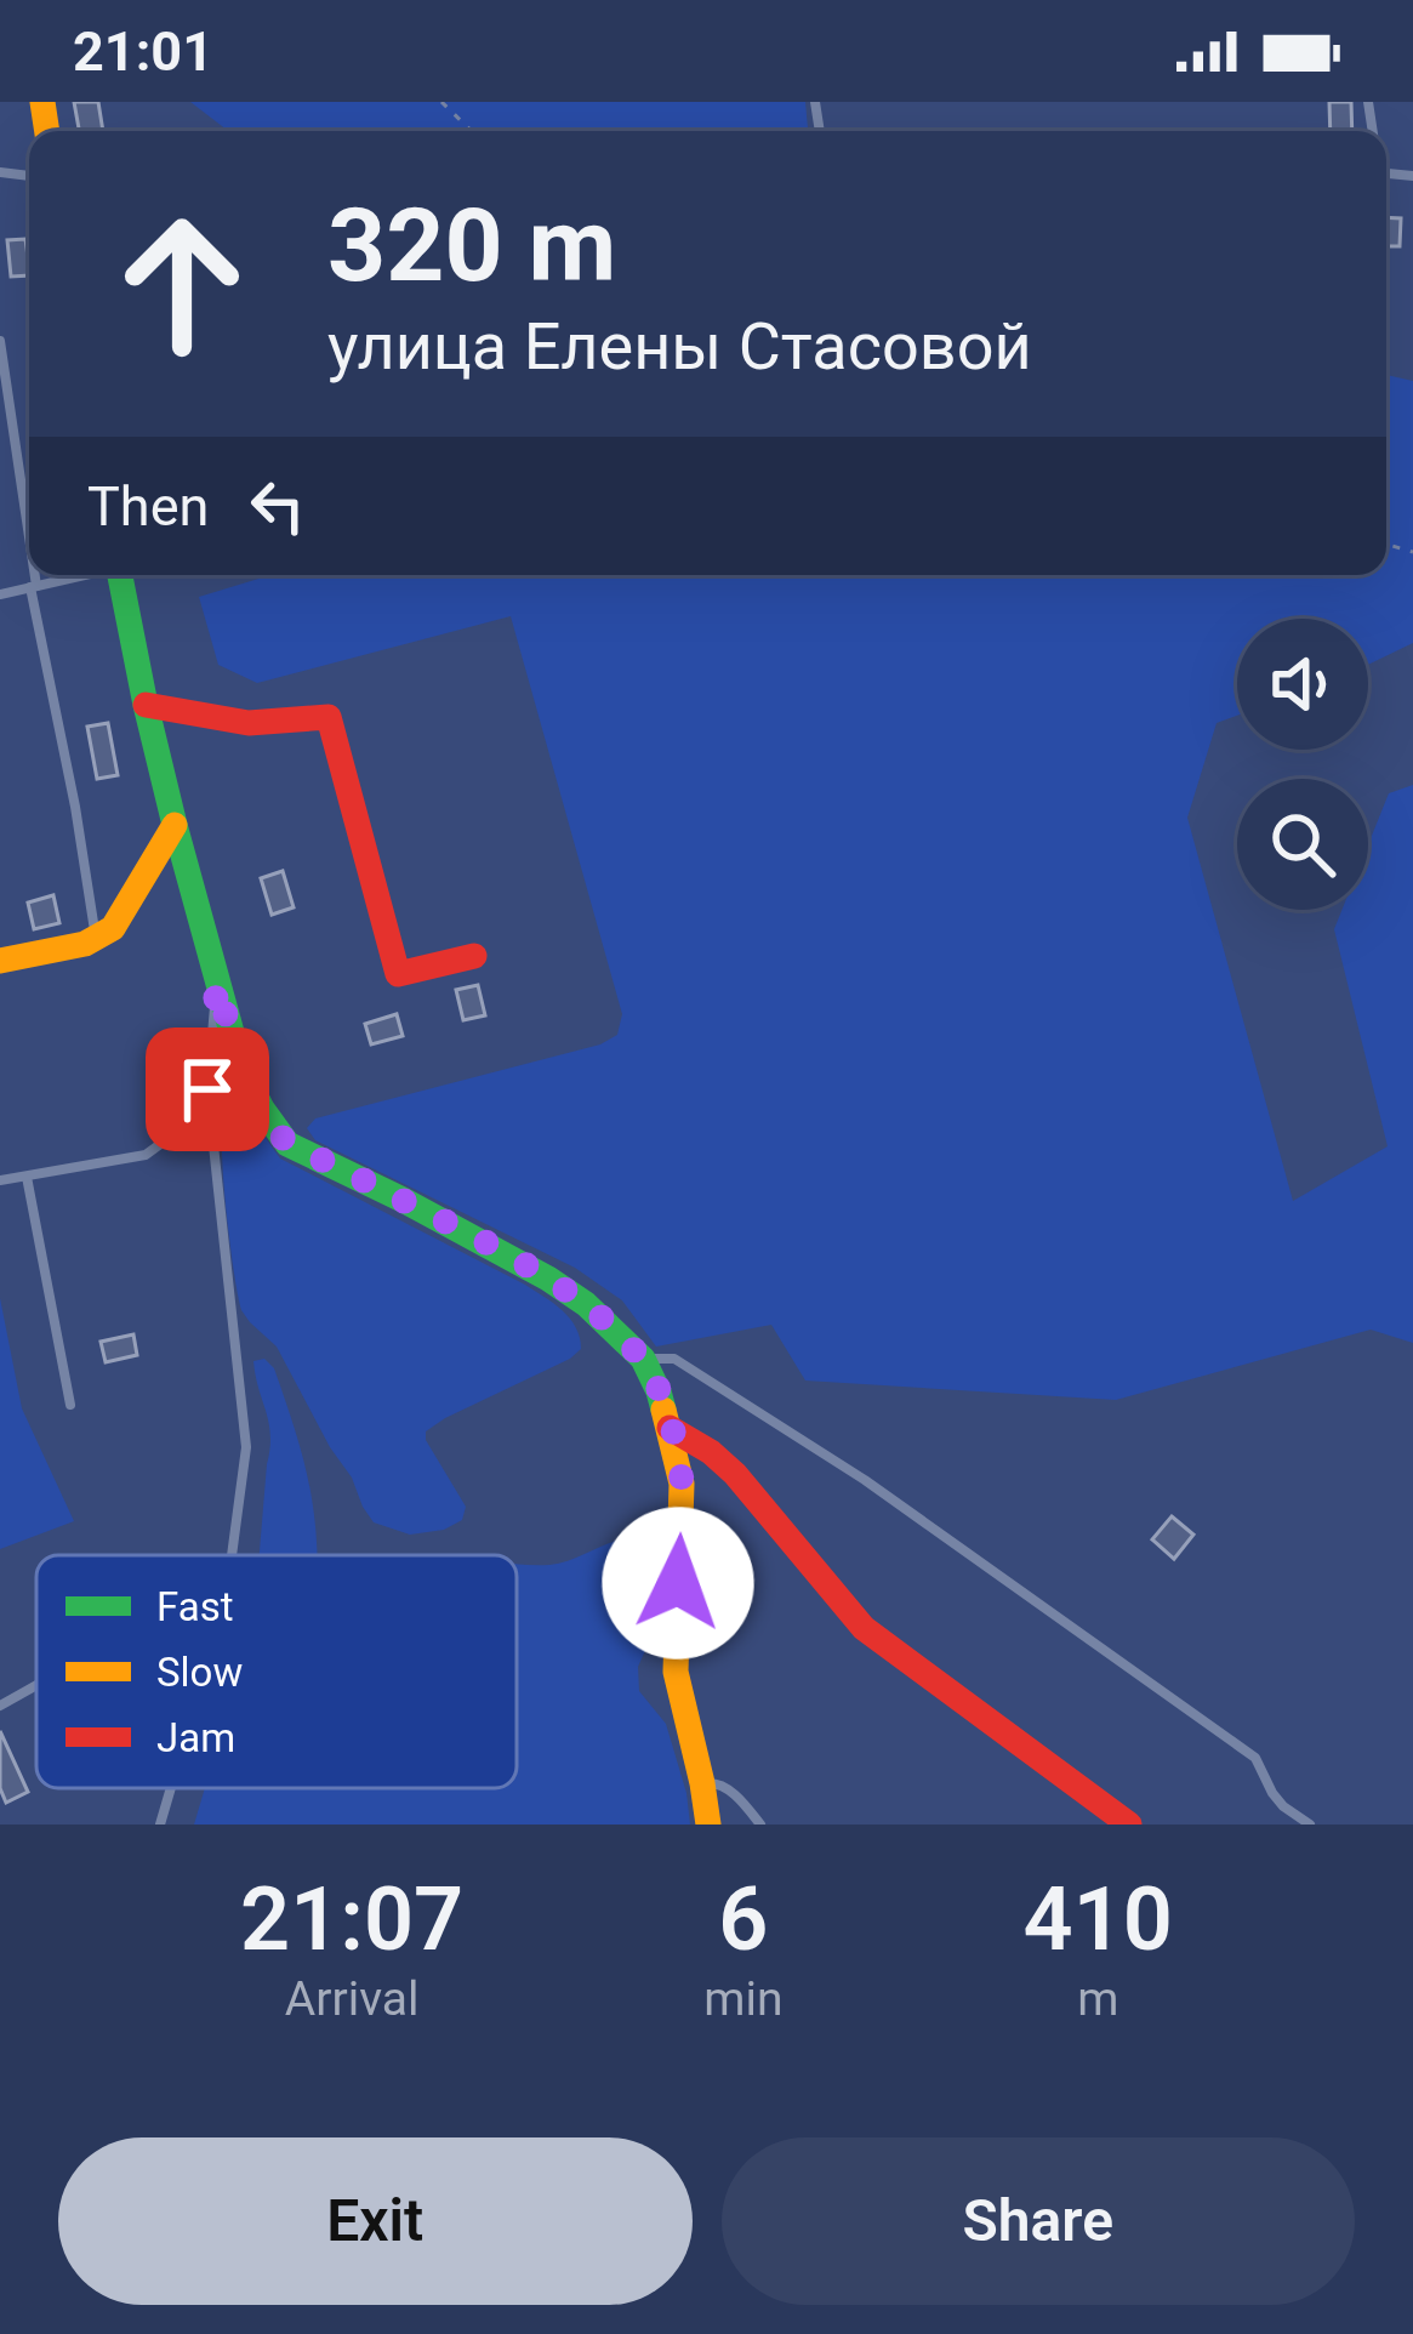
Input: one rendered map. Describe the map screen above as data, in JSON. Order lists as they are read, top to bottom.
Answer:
{
  "legend": ["Fast", "Slow", "Jam"],
  "page": {
    "status": "21:01",
    "turn": ["320 m", "улица Елены Стасовой"],
    "then": "Then",
    "eta": [
      "21:07",
      "Arrival",
      "6",
      "min",
      "410",
      "m"
    ],
    "buttons": ["Exit", "Share"]
  }
}
